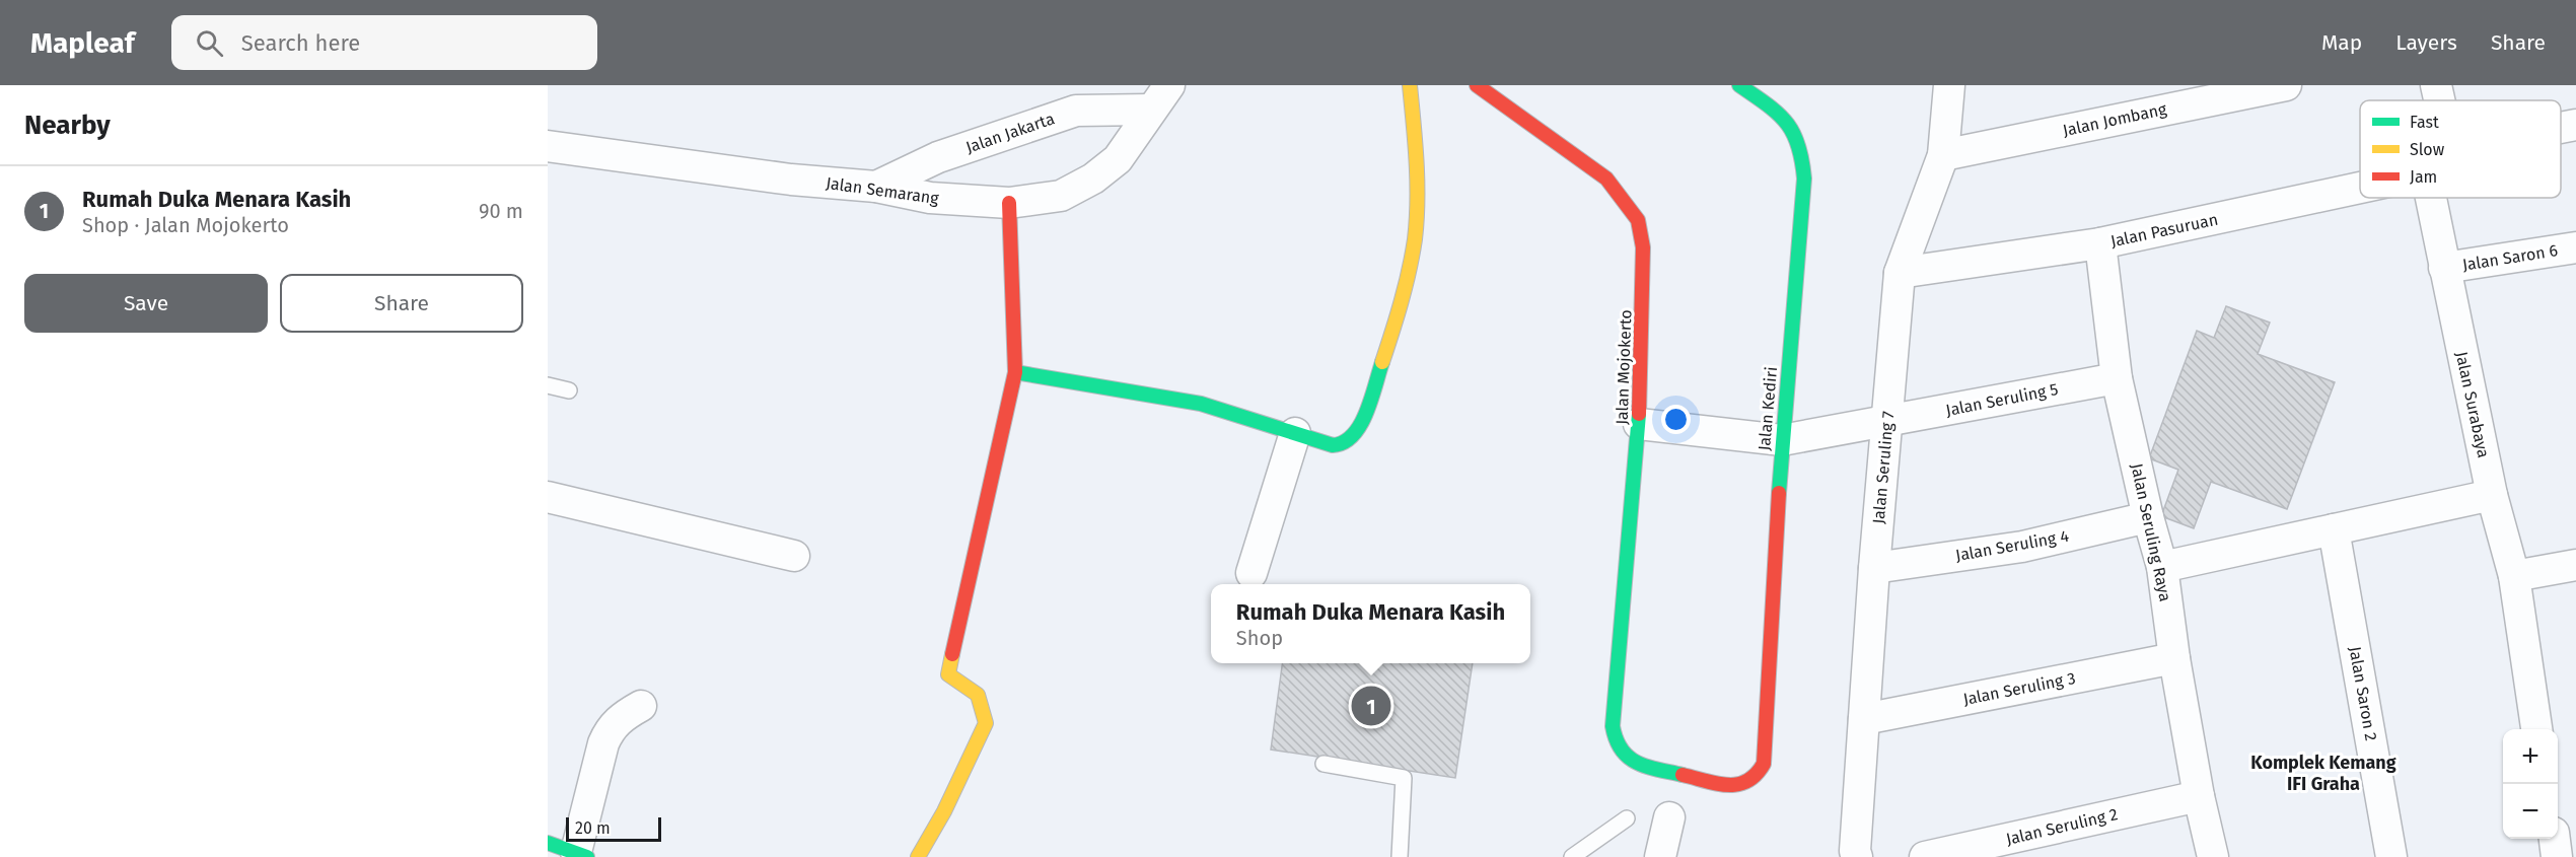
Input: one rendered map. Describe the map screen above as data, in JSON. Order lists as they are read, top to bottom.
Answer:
{
  "streets": {
    "street": [
      "Jalan Jombang",
      "Jalan Jakarta",
      "Jalan Semarang",
      "Jalan Pasuruan",
      "Jalan Saron 6",
      "Jalan Mojokerto",
      "Jalan Seruling 5",
      "Jalan Surabaya",
      "Jalan Kediri",
      "Jalan Seruling 7",
      "Jalan Seruling Raya",
      "Jalan Seruling 4",
      "Jalan Seruling 3",
      "Jalan Saron 2",
      "Jalan Seruling 2"
    ]
  },
  "crossings": [
    ["Jalan Jombang", "Jalan Seruling 7"],
    ["Jalan Jakarta", "Jalan Semarang"],
    ["Jalan Pasuruan", "Jalan Seruling 7"],
    ["Jalan Pasuruan", "Jalan Seruling Raya"],
    ["Jalan Saron 6", "Jalan Surabaya"],
    ["Jalan Mojokerto", "Jalan Seruling 5"],
    ["Jalan Mojokerto", "Jalan Kediri"],
    ["Jalan Seruling 5", "Jalan Kediri"],
    ["Jalan Seruling 5", "Jalan Seruling 7"],
    ["Jalan Seruling 5", "Jalan Seruling Raya"],
    ["Jalan Seruling 7", "Jalan Seruling 4"],
    ["Jalan Seruling 7", "Jalan Seruling 3"],
    ["Jalan Seruling Raya", "Jalan Seruling 4"],
    ["Jalan Seruling Raya", "Jalan Seruling 3"],
    ["Jalan Seruling Raya", "Jalan Seruling 2"]
  ],
  "districts": ["Komplek Kemang IFI Graha"],
  "legend": ["Fast", "Slow", "Jam"],
  "scale_bar": "20 m",
  "page": {
    "header": "Mapleaf",
    "search": "Search here",
    "nav": ["Map", "Layers", "Share"],
    "heading": "Nearby",
    "list": [
      {
        "mark": "1",
        "name": "Rumah Duka Menara Kasih",
        "note": "Shop · Jalan Mojokerto",
        "value": "90 m"
      }
    ],
    "buttons": ["Save", "Share"],
    "popup": ["Rumah Duka Menara Kasih", "Shop"],
    "pins": "1",
    "map_buttons": ["+", "−"],
    "scale": "20 m"
  }
}
